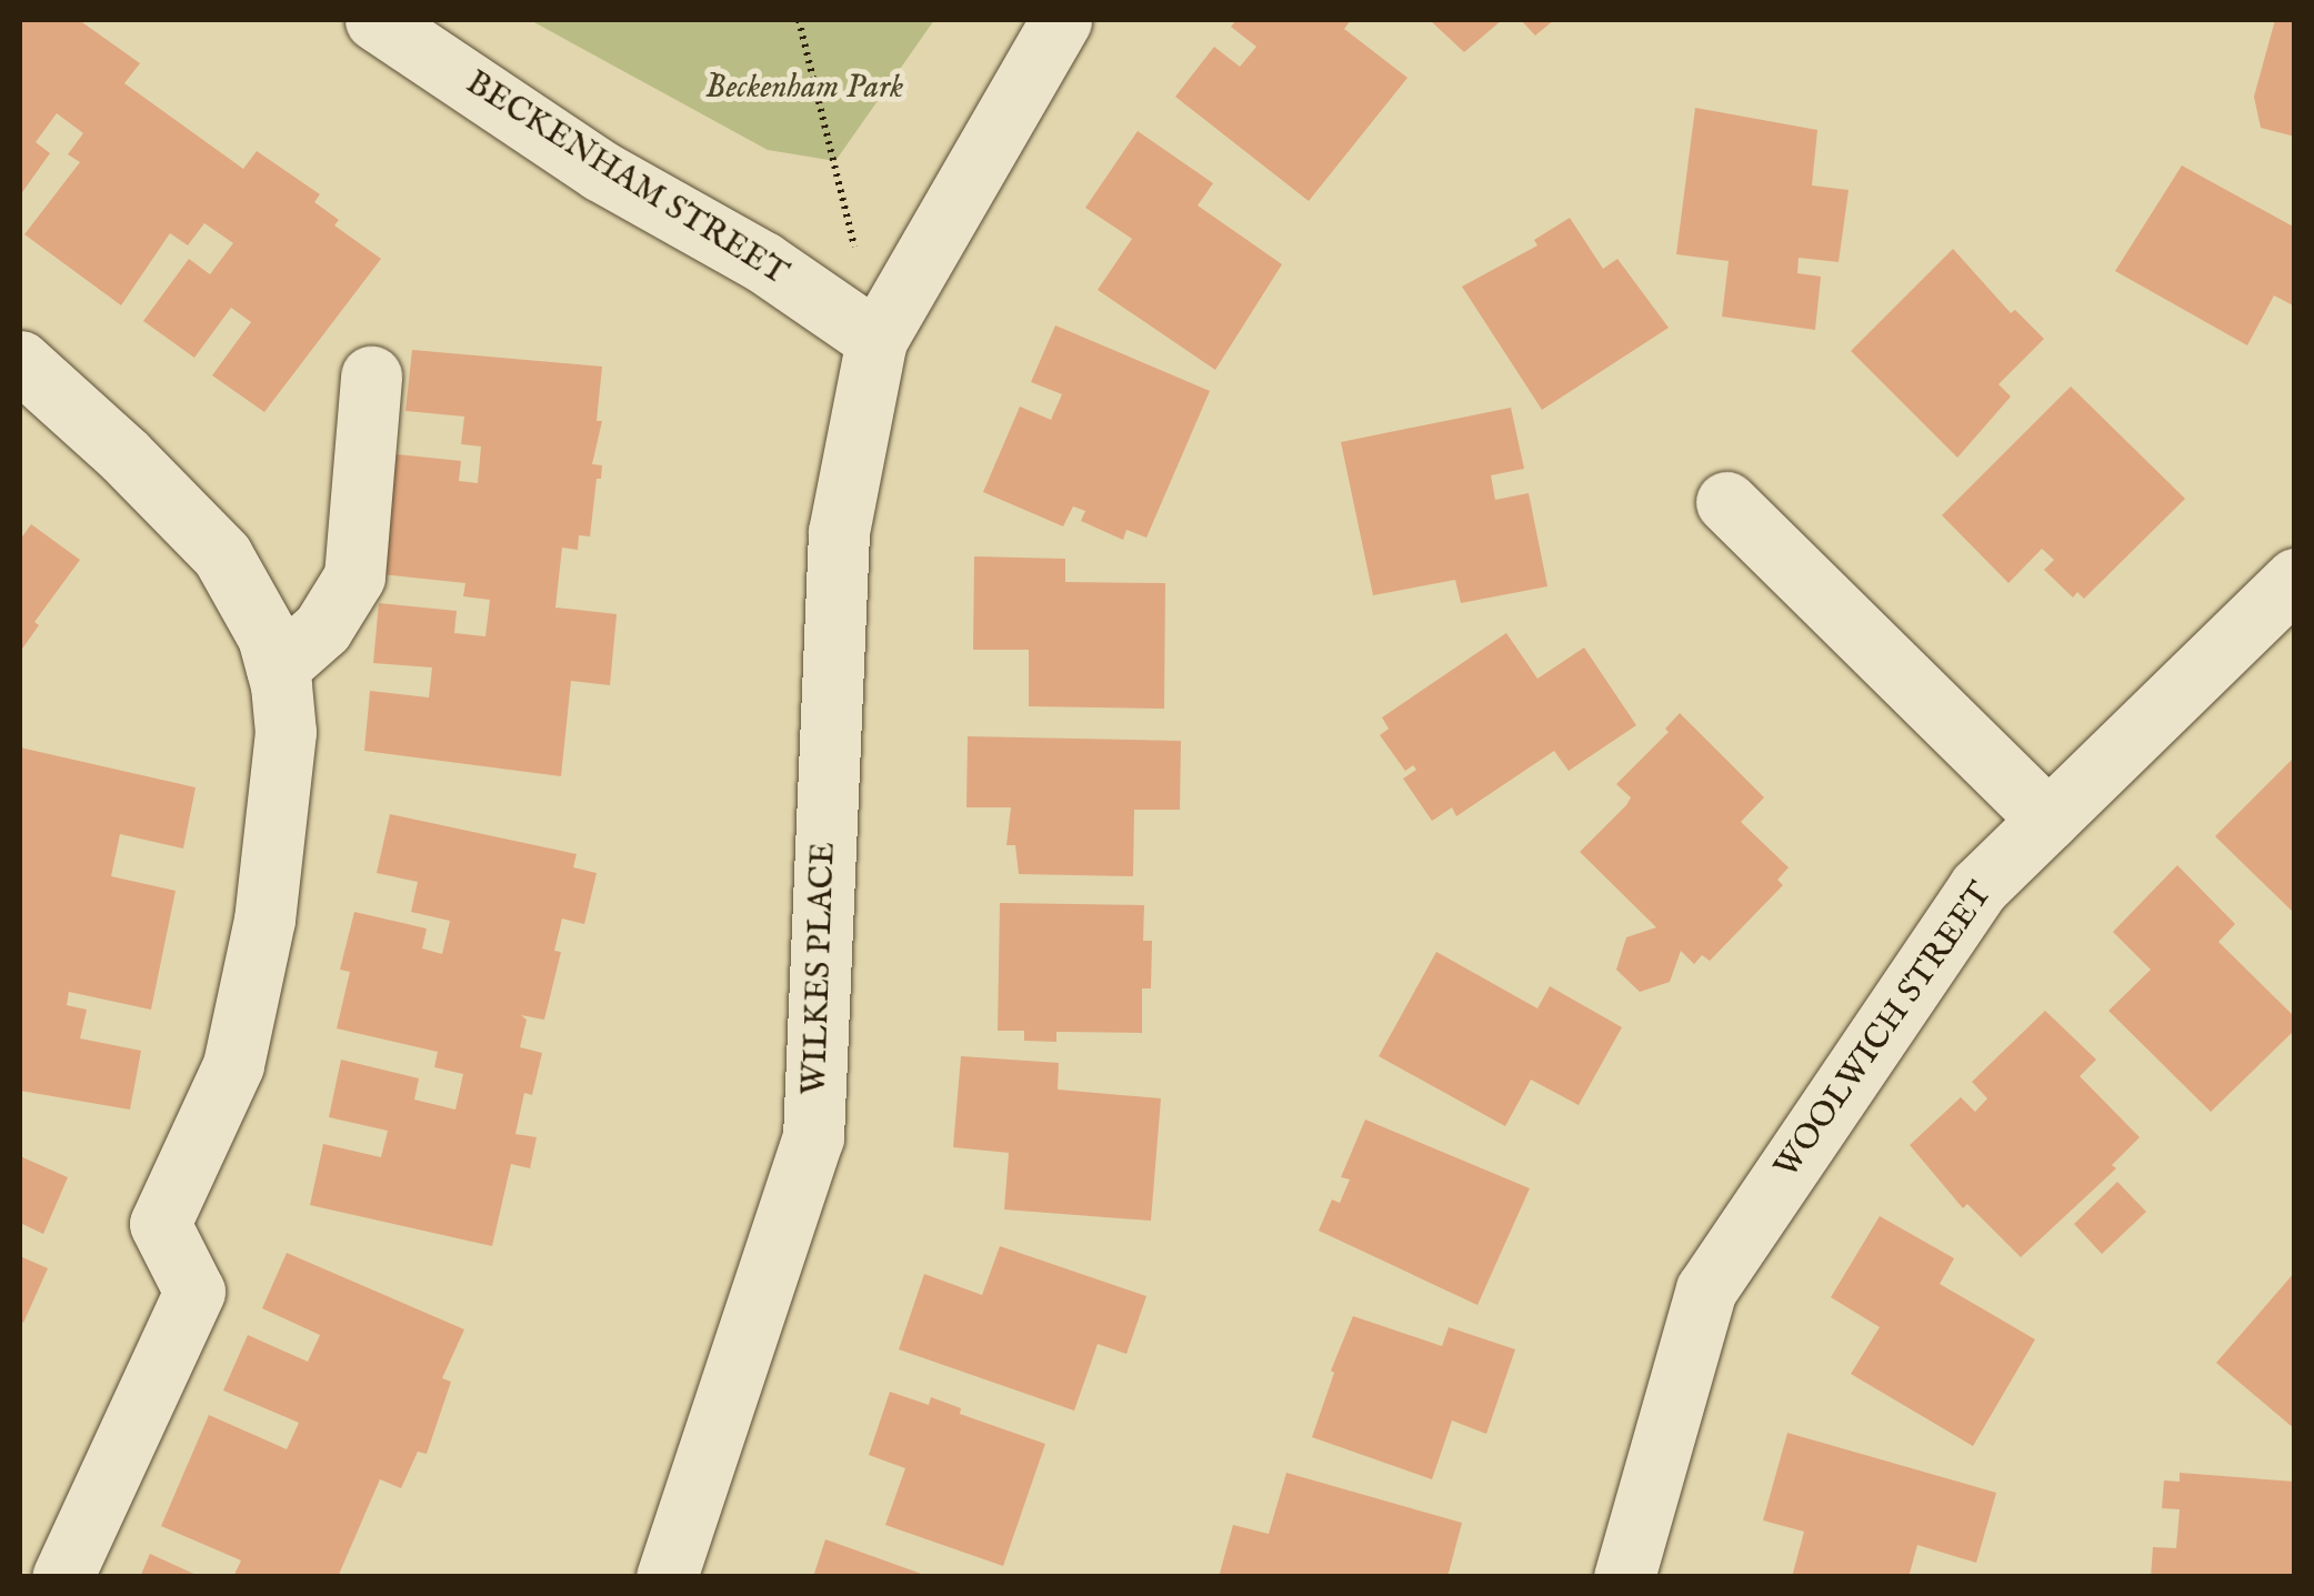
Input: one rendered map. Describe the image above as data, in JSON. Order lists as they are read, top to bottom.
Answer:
{
  "streets": {
    "street": ["BECKENHAM STREET", "WILKES PLACE", "WOOLWICH STREET"]
  },
  "crossings": [
    ["BECKENHAM STREET", "WILKES PLACE"]
  ],
  "parks": ["Beckenham Park"]
}
